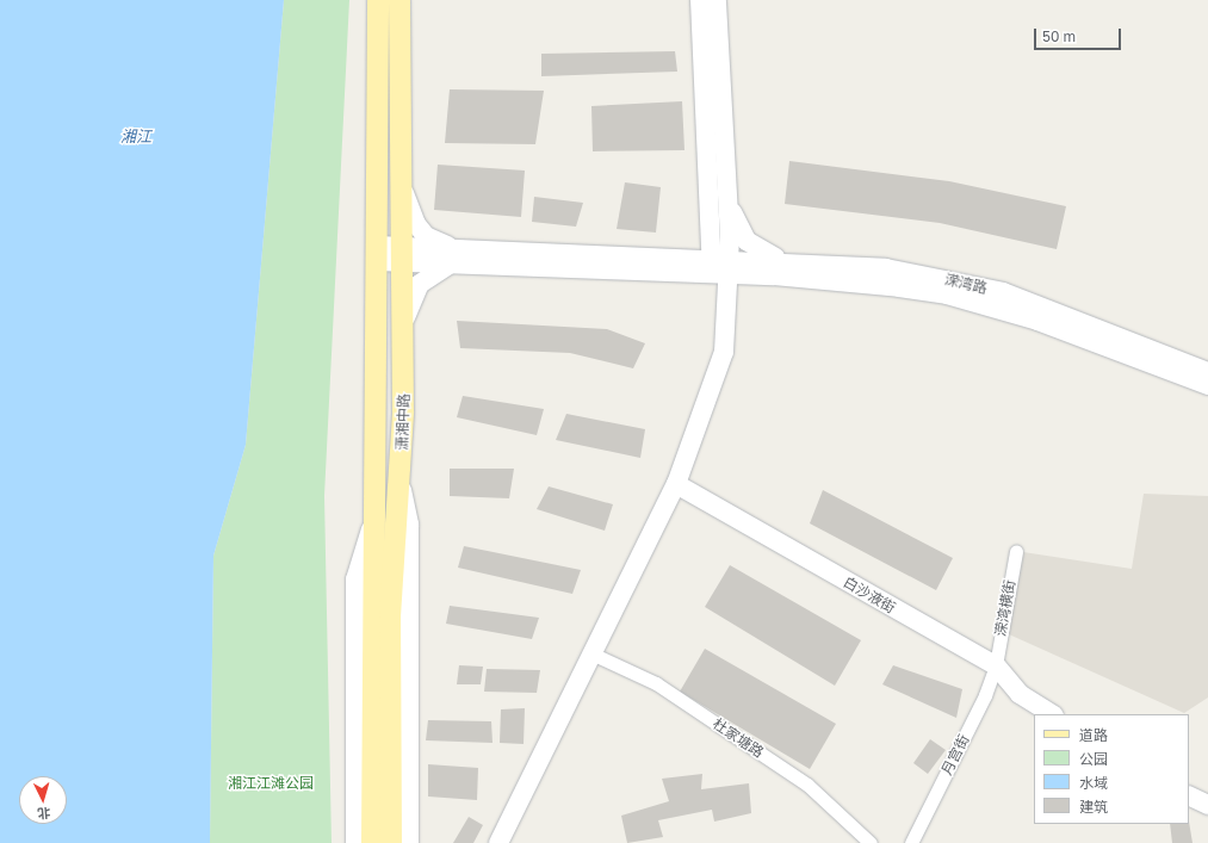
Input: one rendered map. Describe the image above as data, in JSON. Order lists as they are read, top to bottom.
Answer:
{
  "streets": {
    "main road": ["溁湾路", "潇湘中路", "白沙液街"],
    "street": ["溁湾横街", "杜家塘路", "月宫街"]
  },
  "crossings": [
    ["白沙液街", "溁湾横街"],
    ["白沙液街", "月宫街"],
    ["溁湾横街", "月宫街"]
  ],
  "water": ["湘江"],
  "parks": ["湘江江滩公园"],
  "legend": [
    "道路",
    "公园",
    "水域",
    "建筑"
  ],
  "scale_bar": "50 m",
  "north": "bottom"
}
